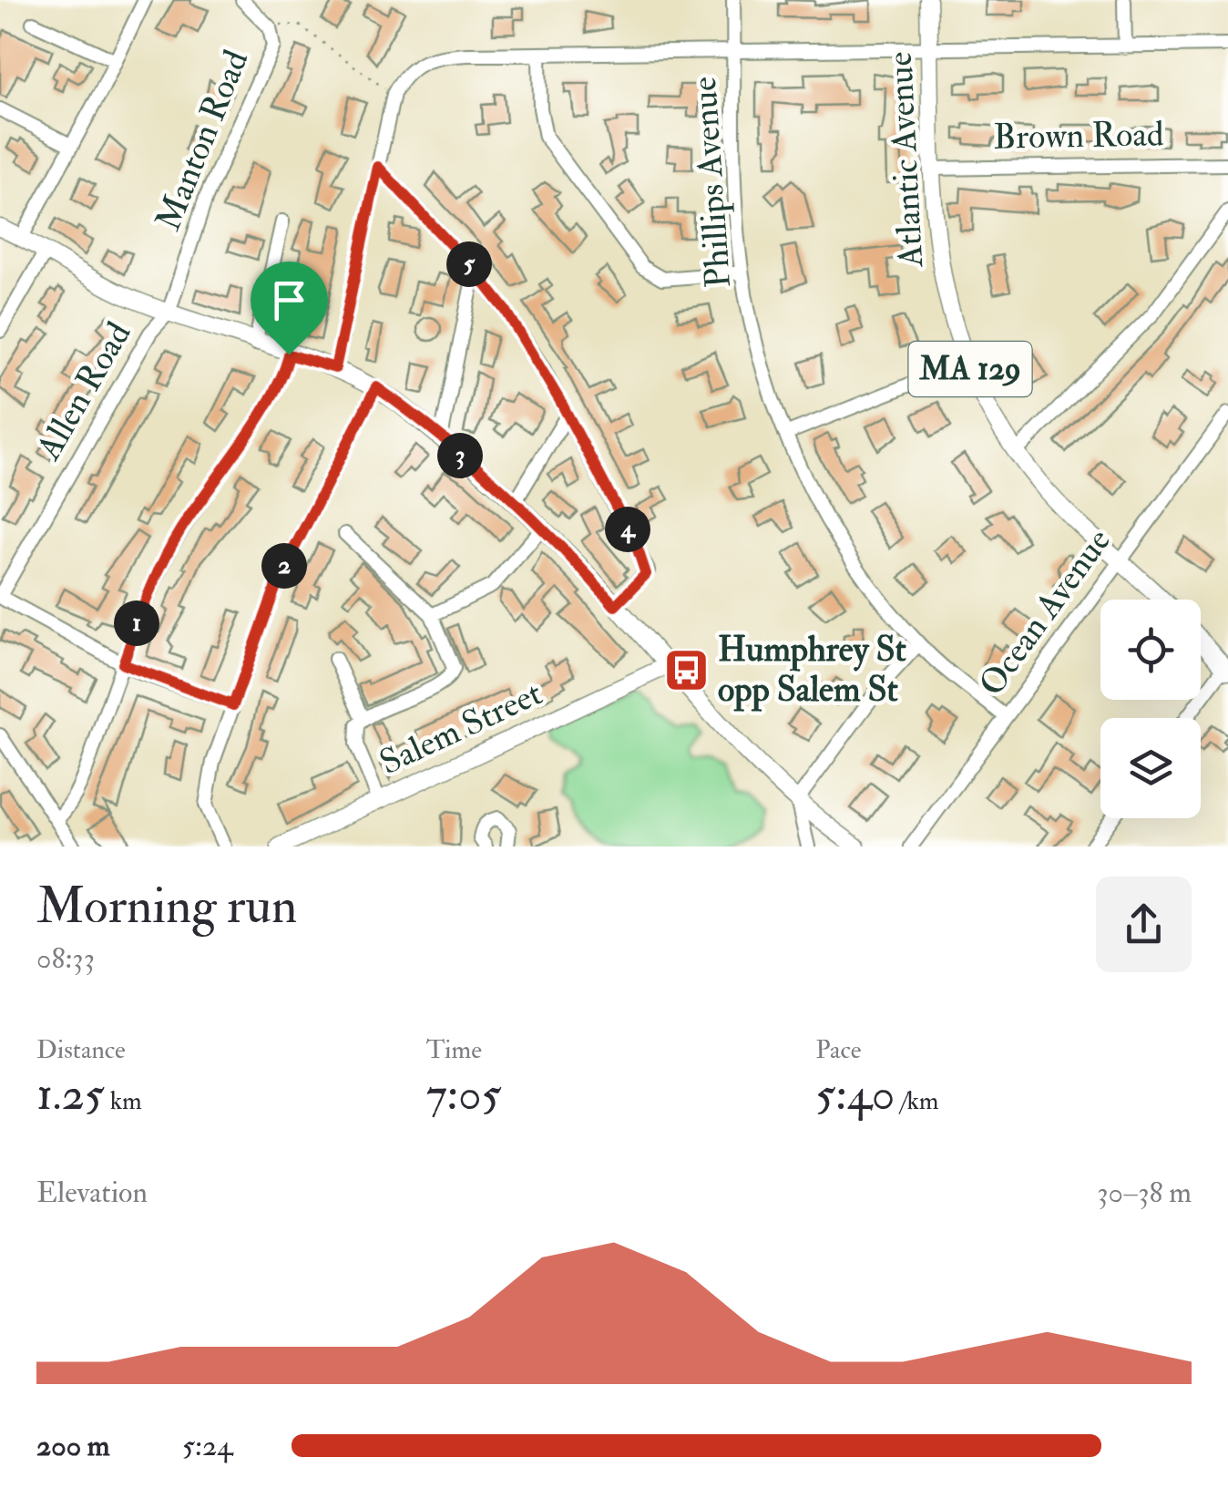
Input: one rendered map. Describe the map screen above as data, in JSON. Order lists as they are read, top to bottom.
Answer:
{
  "streets": {
    "main road": ["Atlantic Avenue", "MA 129", "Salem Street"],
    "street": [
      "Brown Road",
      "Manton Road",
      "Phillips Avenue",
      "Allen Road",
      "Ocean Avenue"
    ]
  },
  "crossings": [
    ["Brown Road", "Atlantic Avenue"],
    ["Manton Road", "Allen Road"],
    ["Atlantic Avenue", "Ocean Avenue"],
    ["Phillips Avenue", "Ocean Avenue"]
  ],
  "places": {
    "bus stop": ["Humphrey St opp Salem St"]
  },
  "page": {
    "pins": [
      "5",
      "3",
      "4",
      "2",
      "1"
    ],
    "heading": ["Morning run", "08:33"],
    "stats": [
      ["Distance", "1.25 km"],
      ["Time", "7:05"],
      ["Pace", "5:40 /km"]
    ],
    "chart": ["Elevation", "30–38 m"],
    "list": [
      {
        "name": "200 m",
        "note": "5:24"
      }
    ]
  }
}
